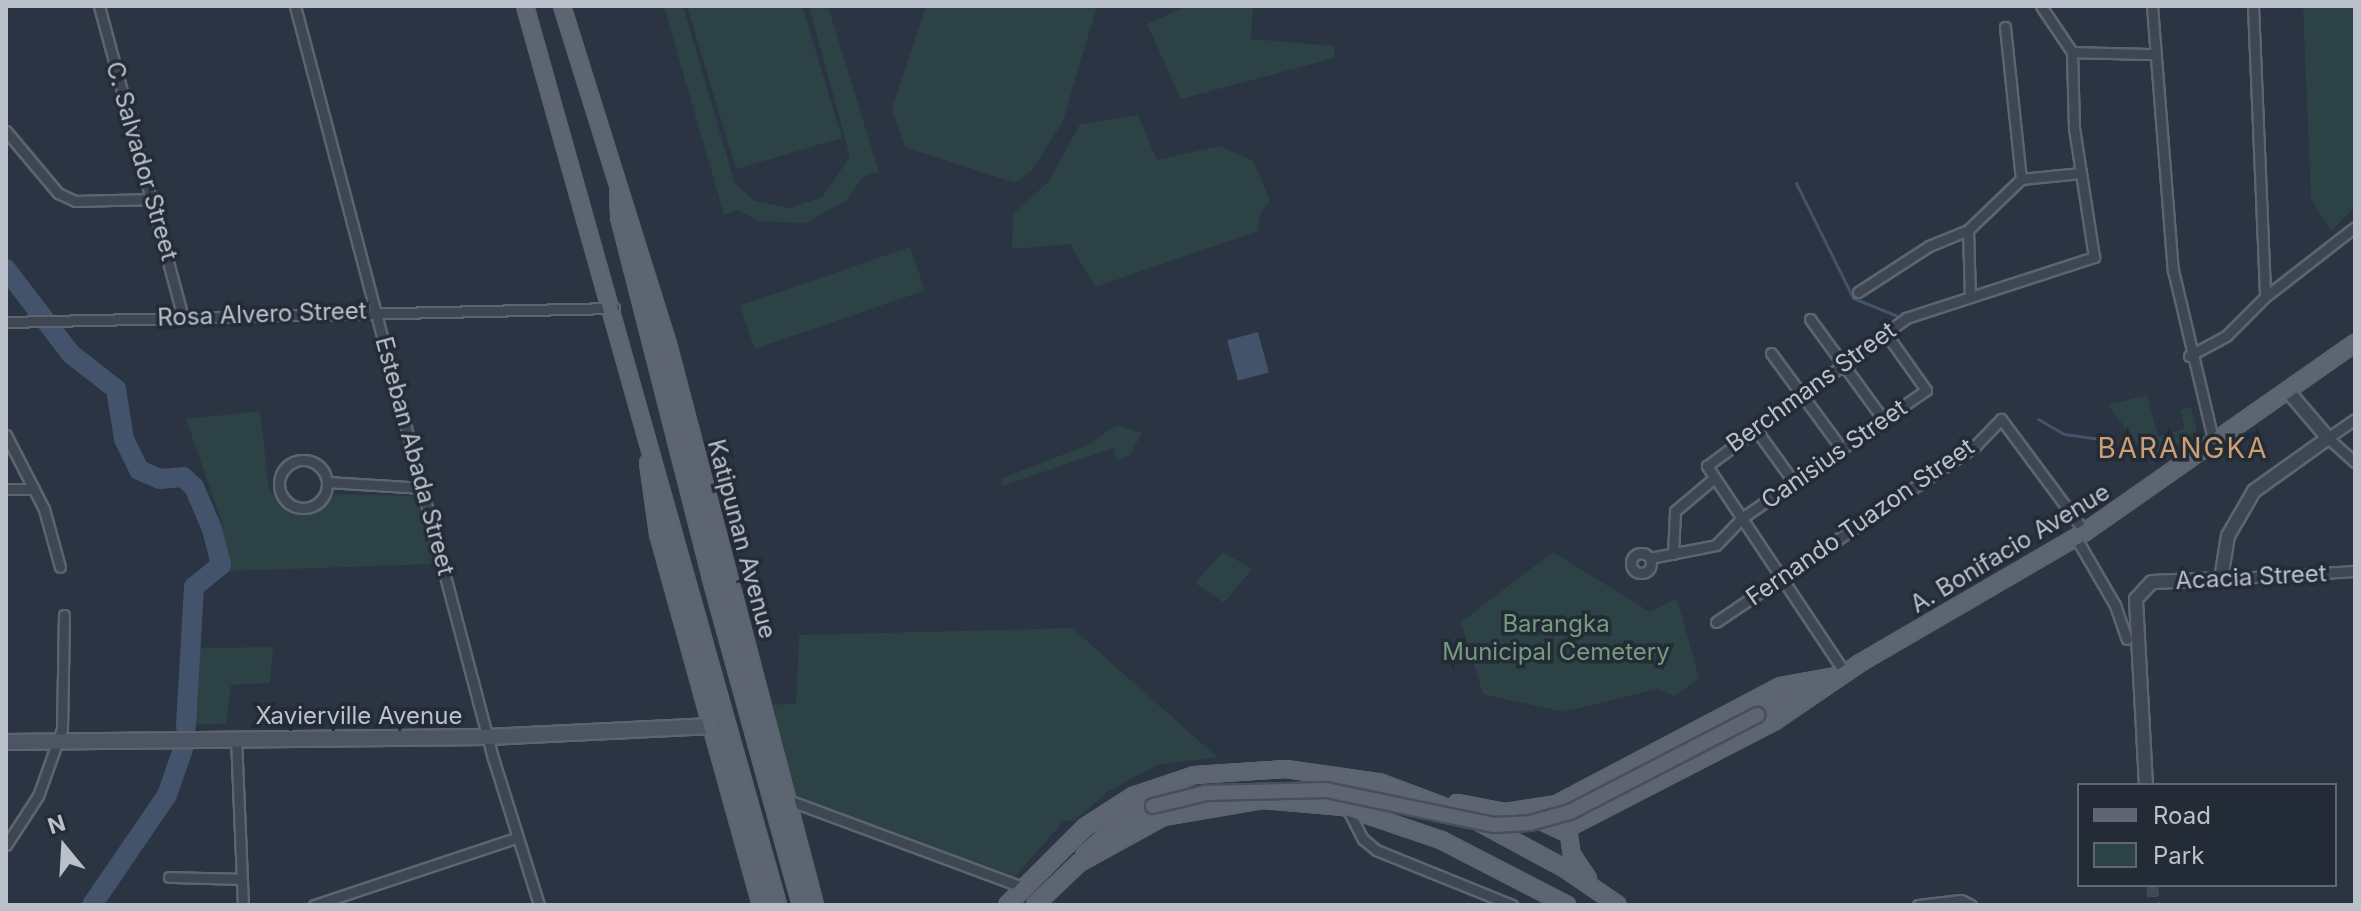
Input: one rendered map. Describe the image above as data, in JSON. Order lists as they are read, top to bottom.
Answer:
{
  "streets": {
    "main road": ["Katipunan Avenue", "A. Bonifacio Avenue", "Xavierville Avenue"],
    "street": [
      "C. Salvador Street",
      "Rosa Alvero Street",
      "Berchmans Street",
      "Canisius Street",
      "Esteban Abada Street",
      "Fernando Tuazon Street",
      "Acacia Street"
    ]
  },
  "crossings": [
    ["C. Salvador Street", "Rosa Alvero Street"],
    ["Rosa Alvero Street", "Esteban Abada Street"],
    ["Berchmans Street", "Canisius Street"],
    ["Berchmans Street", "Fernando Tuazon Street"],
    ["Berchmans Street", "A. Bonifacio Avenue"],
    ["Esteban Abada Street", "Xavierville Avenue"],
    ["Fernando Tuazon Street", "A. Bonifacio Avenue"]
  ],
  "districts": ["BARANGKA"],
  "parks": ["Barangka Municipal Cemetery"],
  "legend": ["Road", "Park"],
  "north": "top"
}
